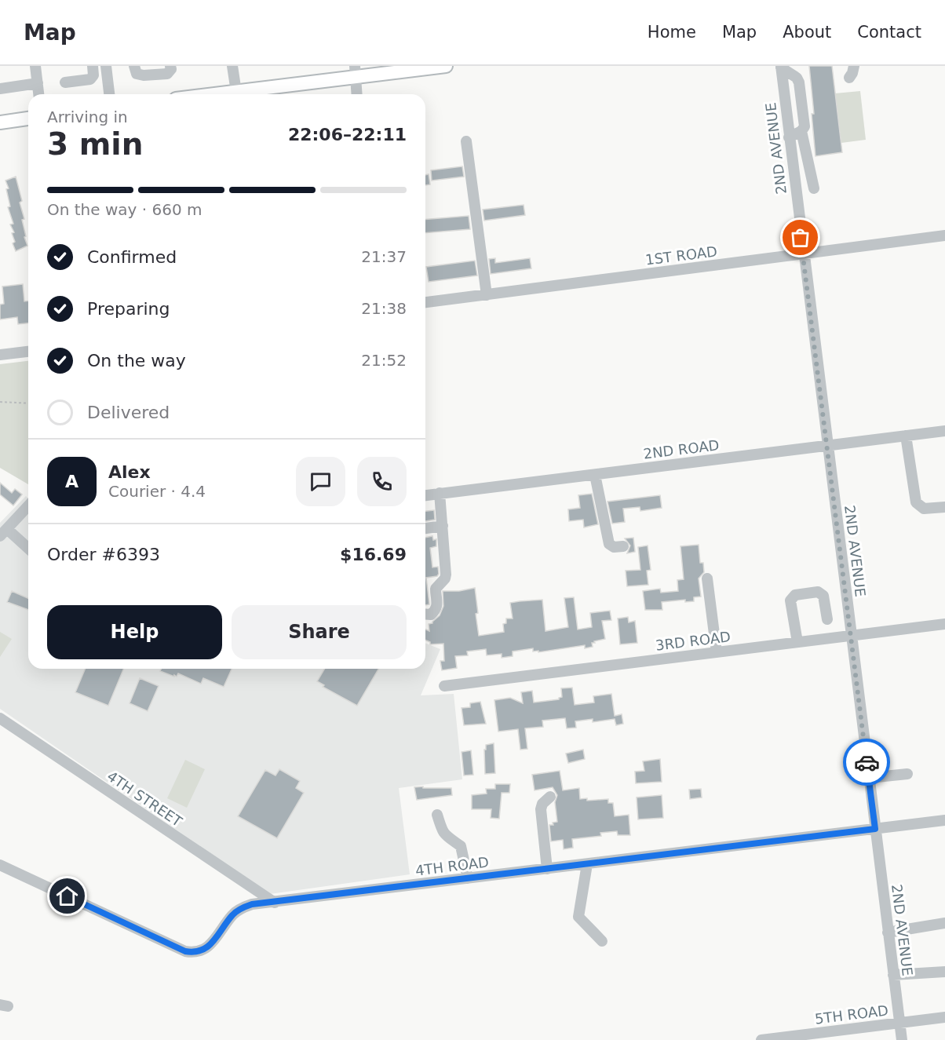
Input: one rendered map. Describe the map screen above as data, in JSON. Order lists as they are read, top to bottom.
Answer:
{
  "streets": {
    "street": [
      "2ND AVENUE",
      "1ST ROAD",
      "2ND ROAD",
      "3RD ROAD",
      "4TH STREET",
      "4TH ROAD",
      "5TH ROAD"
    ]
  },
  "crossings": [
    ["2ND AVENUE", "1ST ROAD"],
    ["2ND AVENUE", "2ND ROAD"],
    ["2ND AVENUE", "3RD ROAD"],
    ["2ND AVENUE", "4TH ROAD"],
    ["2ND AVENUE", "5TH ROAD"],
    ["4TH STREET", "4TH ROAD"]
  ],
  "page": {
    "header": "Map",
    "nav": [
      "Home",
      "Map",
      "About",
      "Contact"
    ],
    "heading": ["3 min", "Arriving in", "22:06–22:11"],
    "panel": [
      "Alex",
      "Courier · 4.4",
      "Order #6393",
      "$16.69"
    ],
    "bar": "On the way · 660 m",
    "list": [
      ["Confirmed", "21:37"],
      ["Preparing", "21:38"],
      ["On the way", "21:52"],
      "Delivered"
    ],
    "round": "A",
    "buttons": ["Help", "Share"]
  }
}
